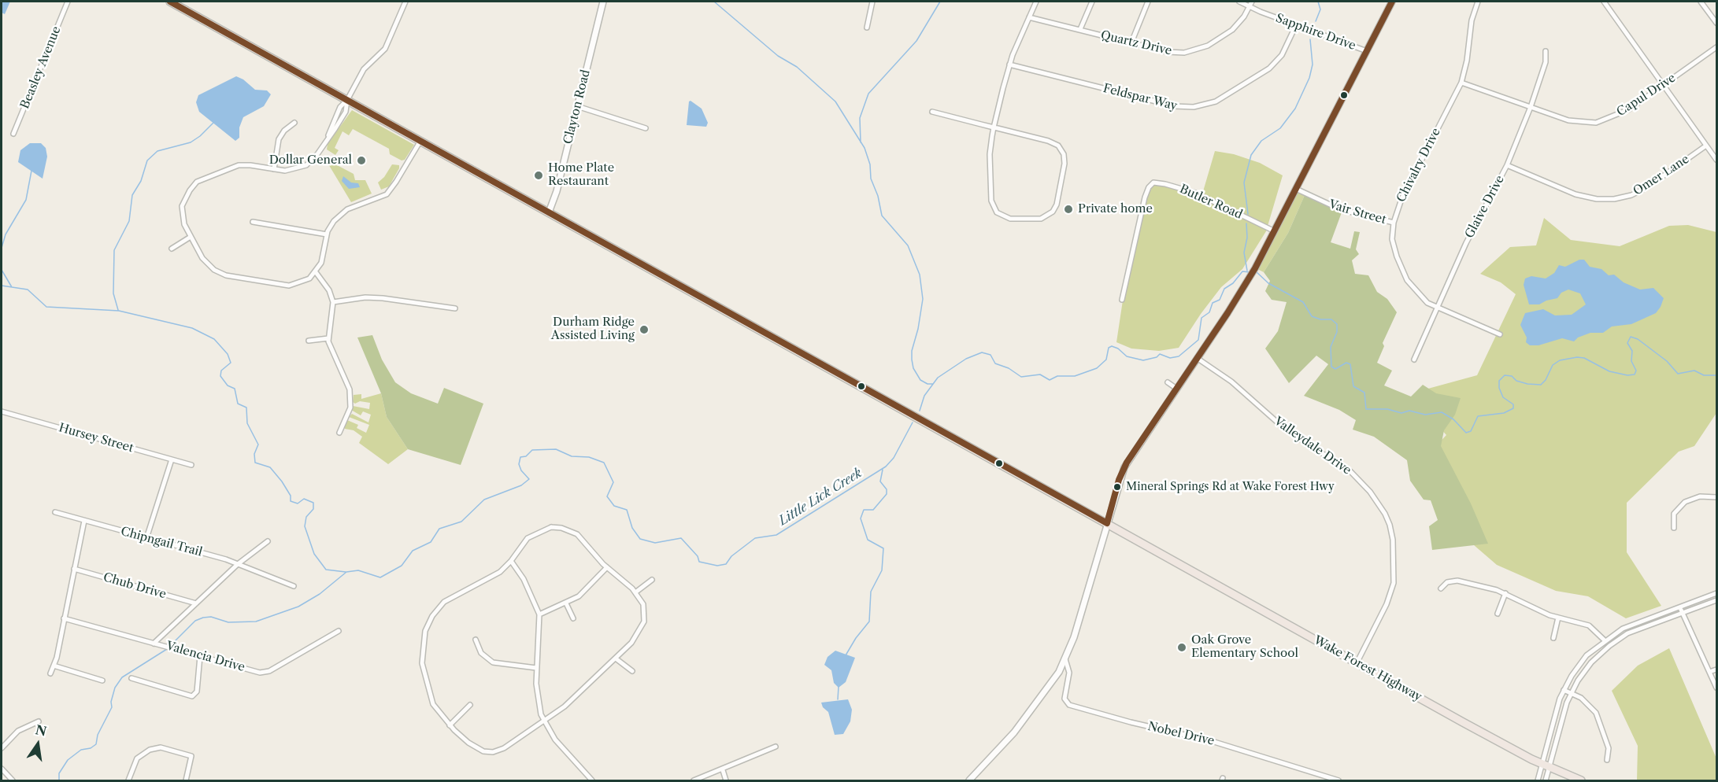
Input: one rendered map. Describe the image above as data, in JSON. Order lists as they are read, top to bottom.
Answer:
{
  "streets": {
    "highway": ["Wake Forest Highway"],
    "street": [
      "Sapphire Drive",
      "Quartz Drive",
      "Beasley Avenue",
      "Capul Drive",
      "Feldspar Way",
      "Clayton Road",
      "Chivalry Drive",
      "Omer Lane",
      "Butler Road",
      "Glaive Drive",
      "Vair Street",
      "Hursey Street",
      "Valleydale Drive",
      "Chipngail Trail",
      "Chub Drive",
      "Valencia Drive",
      "Nobel Drive"
    ]
  },
  "crossings": [
    ["Sapphire Drive", "Quartz Drive"],
    ["Sapphire Drive", "Feldspar Way"],
    ["Capul Drive", "Chivalry Drive"],
    ["Capul Drive", "Glaive Drive"],
    ["Clayton Road", "Wake Forest Highway"],
    ["Chivalry Drive", "Glaive Drive"],
    ["Chivalry Drive", "Vair Street"],
    ["Omer Lane", "Glaive Drive"],
    ["Valleydale Drive", "Wake Forest Highway"]
  ],
  "water": ["Little Lick Creek"],
  "places": [
    "Dollar General",
    "Home Plate Restaurant",
    "Private home",
    "Durham Ridge Assisted Living",
    "Mineral Springs Rd at Wake Forest Hwy",
    "Oak Grove Elementary School"
  ],
  "north": "top"
}
